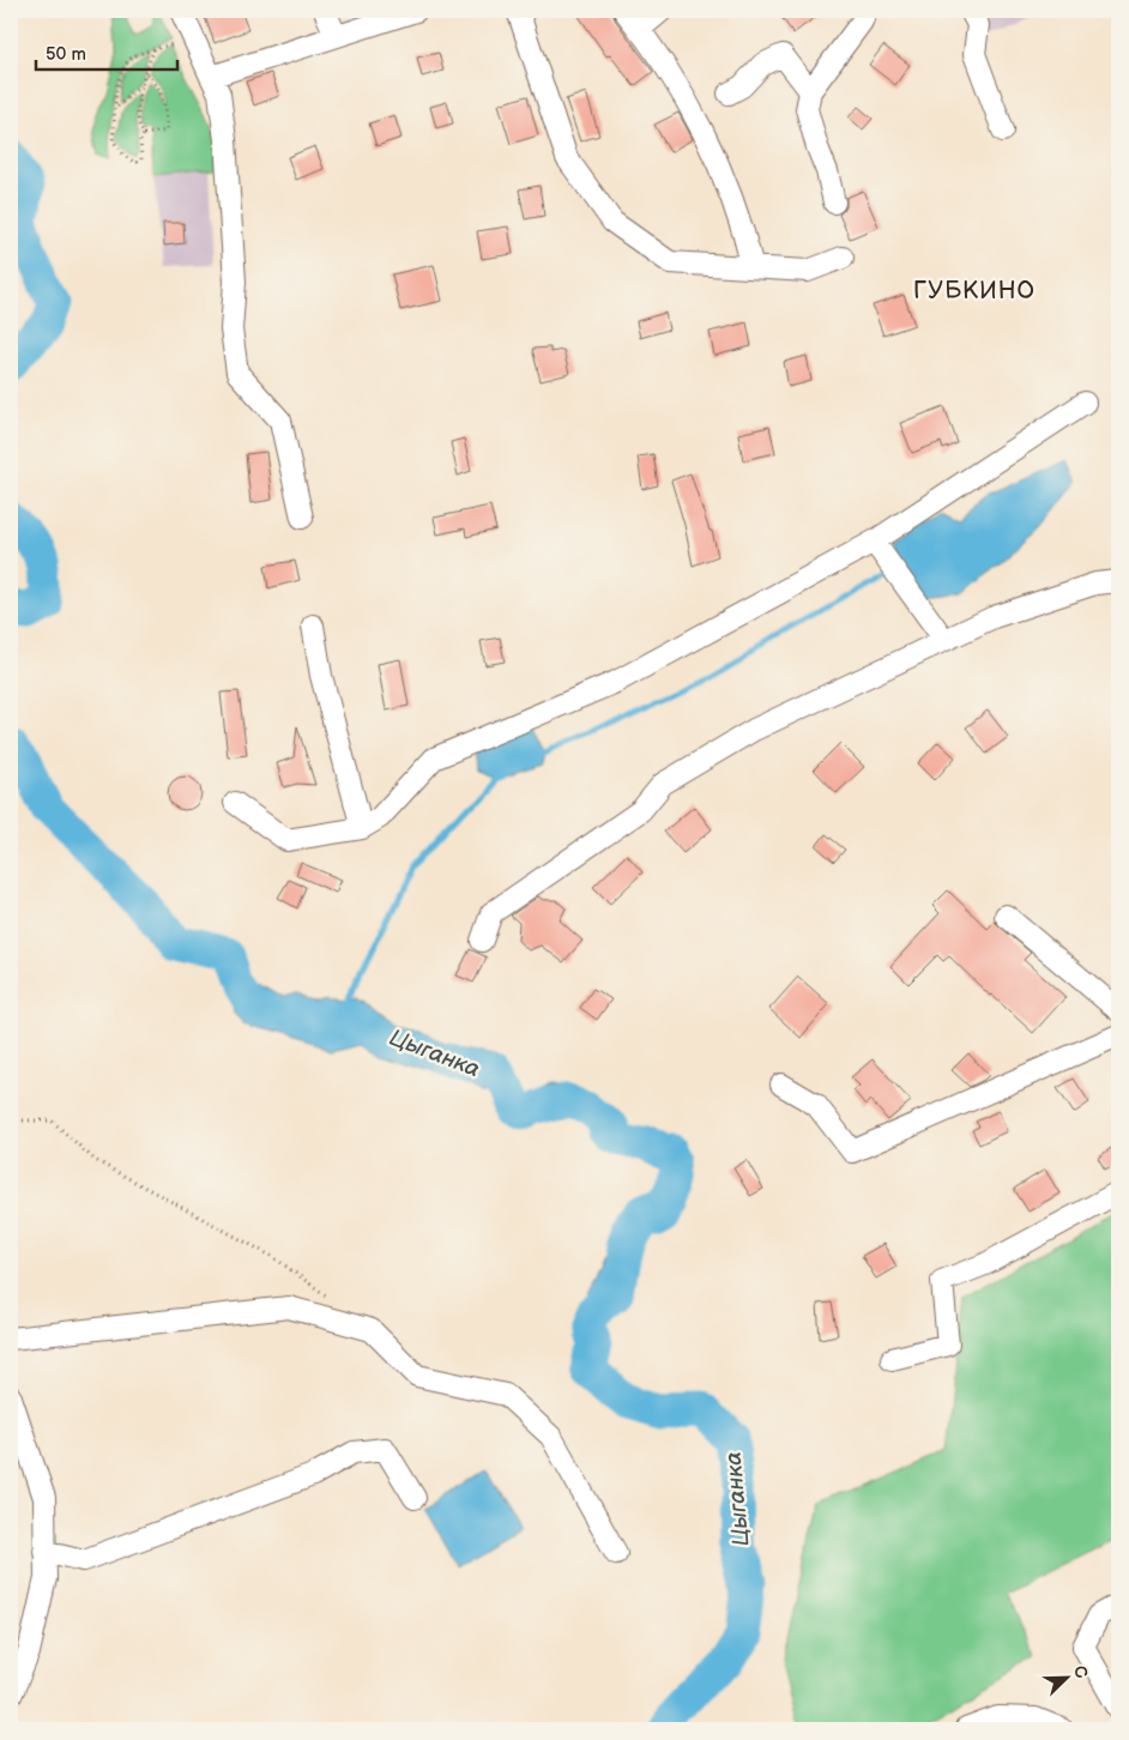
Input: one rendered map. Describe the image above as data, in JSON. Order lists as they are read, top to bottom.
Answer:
{
  "districts": ["ГУБКИНО"],
  "water": ["Цыганка"],
  "scale_bar": "50 m",
  "north": "top right"
}
